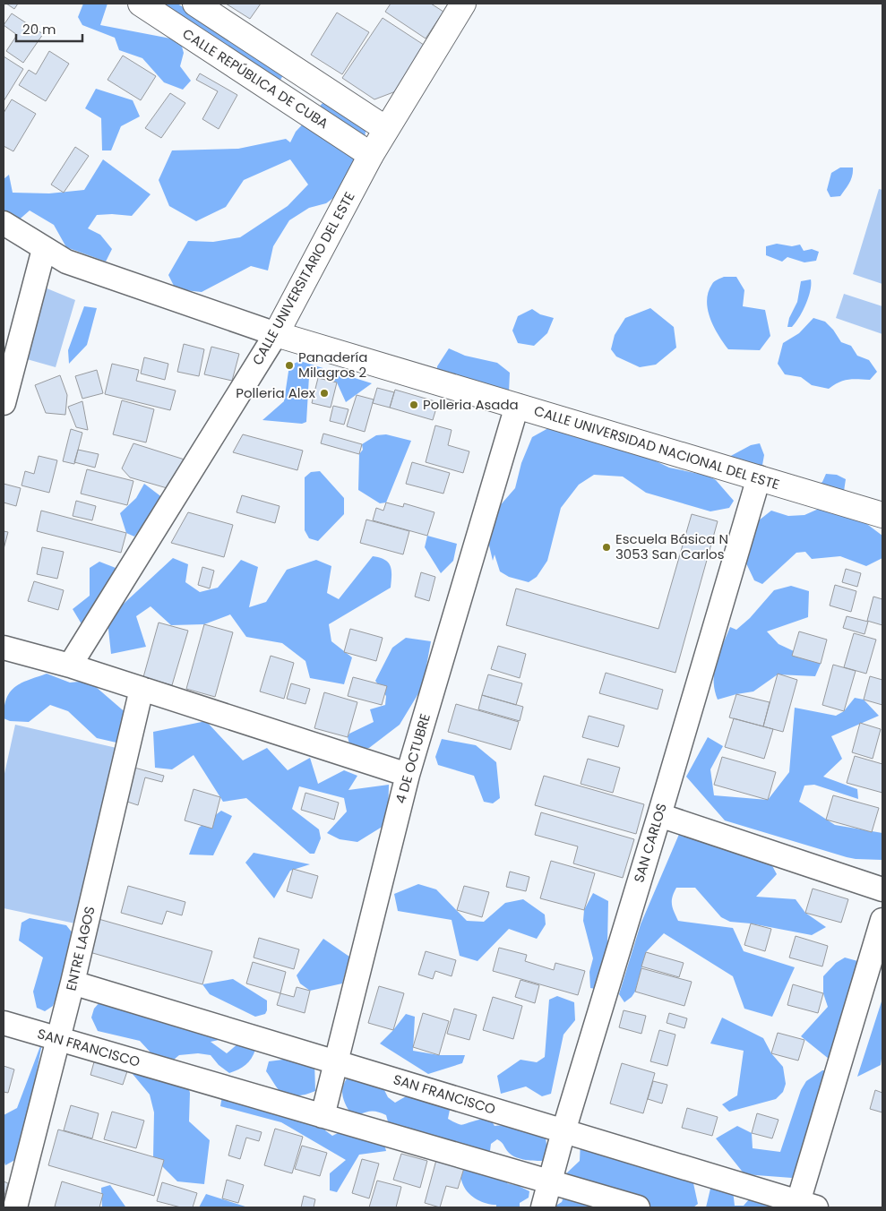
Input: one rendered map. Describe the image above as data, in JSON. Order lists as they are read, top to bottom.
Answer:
{
  "streets": {
    "street": [
      "CALLE REPÚBLICA DE CUBA",
      "CALLE UNIVERSITARIO DEL ESTE",
      "CALLE UNIVERSIDAD NACIONAL DEL ESTE",
      "4 DE OCTUBRE",
      "SAN CARLOS",
      "ENTRE LAGOS",
      "SAN FRANCISCO"
    ]
  },
  "crossings": [
    ["CALLE REPÚBLICA DE CUBA", "CALLE UNIVERSITARIO DEL ESTE"],
    ["CALLE UNIVERSITARIO DEL ESTE", "CALLE UNIVERSIDAD NACIONAL DEL ESTE"],
    ["CALLE UNIVERSIDAD NACIONAL DEL ESTE", "4 DE OCTUBRE"],
    ["CALLE UNIVERSIDAD NACIONAL DEL ESTE", "SAN CARLOS"],
    ["4 DE OCTUBRE", "SAN FRANCISCO"],
    ["SAN CARLOS", "SAN FRANCISCO"],
    ["ENTRE LAGOS", "SAN FRANCISCO"]
  ],
  "places": [
    "Panadería Milagros 2",
    "Polleria Alex",
    "Polleria Asada",
    "Escuela Básica N 3053 San Carlos"
  ],
  "scale_bar": "20 m"
}
